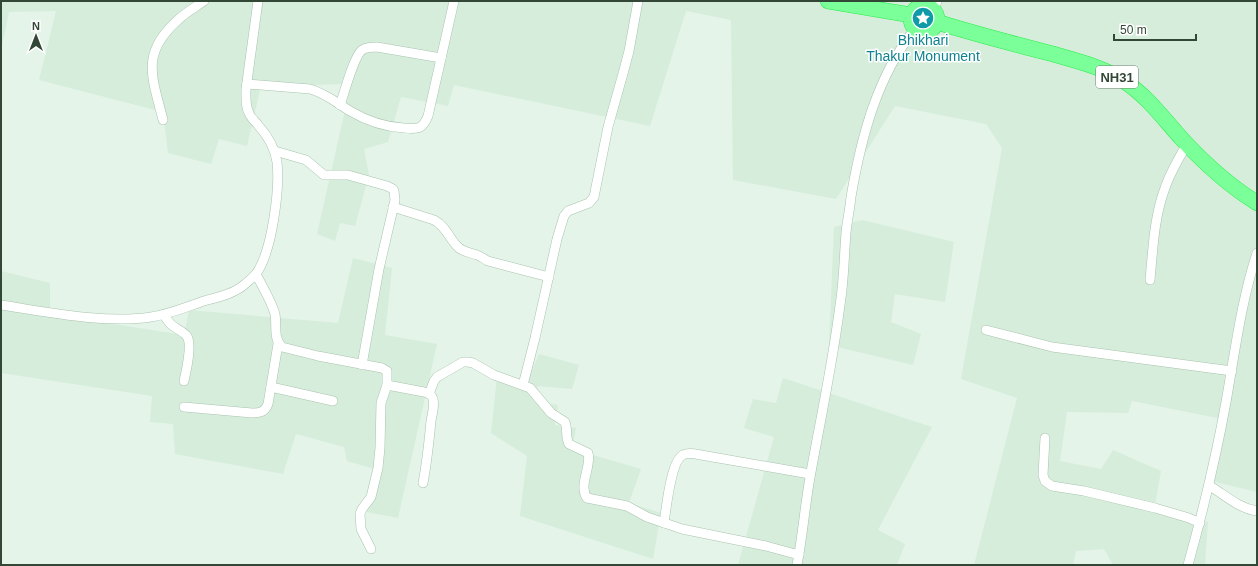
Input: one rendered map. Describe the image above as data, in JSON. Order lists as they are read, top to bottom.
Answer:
{
  "streets": {
    "highway": ["NH31"]
  },
  "places": {
    "place": ["Bhikhari Thakur Monument"]
  },
  "scale_bar": "50 m",
  "north": "top"
}
